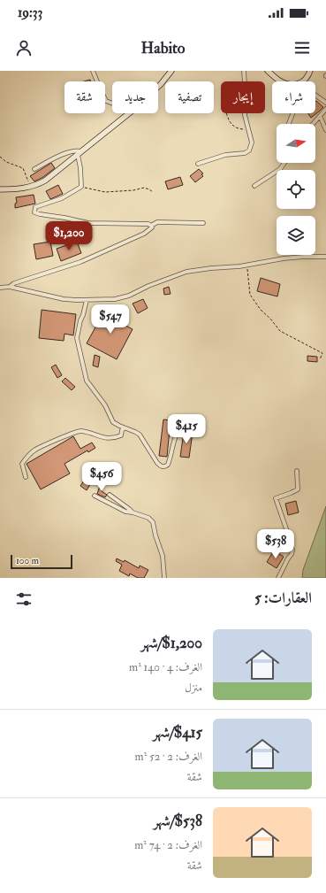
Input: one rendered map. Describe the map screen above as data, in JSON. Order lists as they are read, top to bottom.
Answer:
{
  "scale_bar": "100 m",
  "north": "right",
  "page": {
    "status": "19:33",
    "header": "Habito",
    "chip": [
      "شراء",
      "إيجار",
      "تصفية",
      "جديد",
      "شقة"
    ],
    "price": [
      "$1,200",
      "$547",
      "$415",
      "$456",
      "$538"
    ],
    "scale": "100 m",
    "heading": "العقارات: 5",
    "list": [
      {
        "name": "$1,200/شهر",
        "note": "الغرف: 4 · 140 m² · منزل"
      },
      {
        "name": "$415/شهر",
        "note": "الغرف: 2 · 52 m² · شقة"
      },
      {
        "name": "$538/شهر",
        "note": "الغرف: 2 · 74 m² · شقة"
      }
    ]
  }
}
